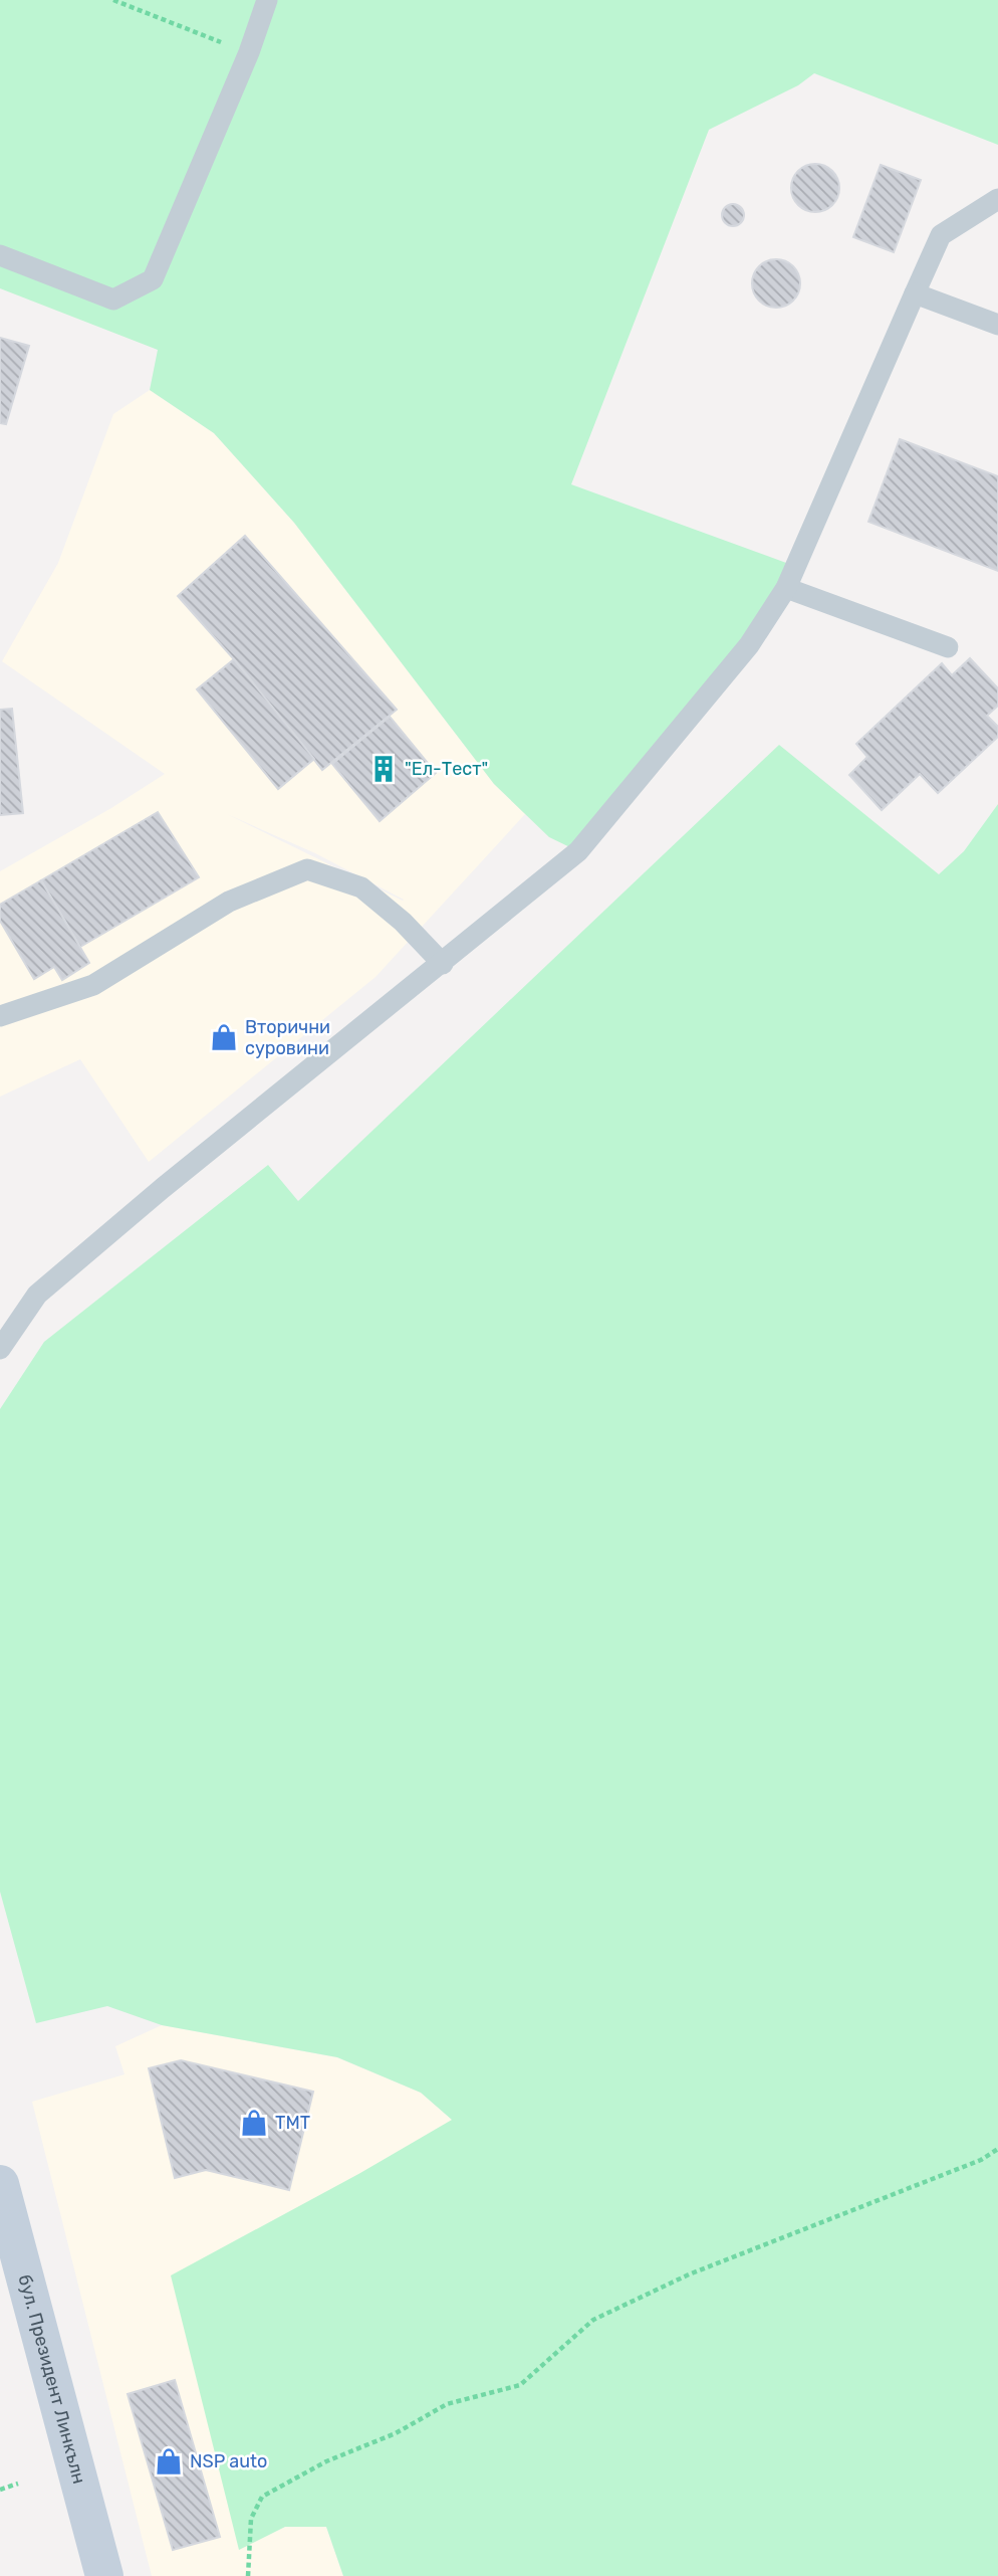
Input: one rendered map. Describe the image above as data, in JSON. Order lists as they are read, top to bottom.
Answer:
{
  "streets": {
    "street": ["бул. Президент Линкълн"]
  },
  "places": {
    "building": ["\"Ел-Тест\""],
    "shop": ["Вторични суровини", "TMT", "NSP auto"]
  }
}
